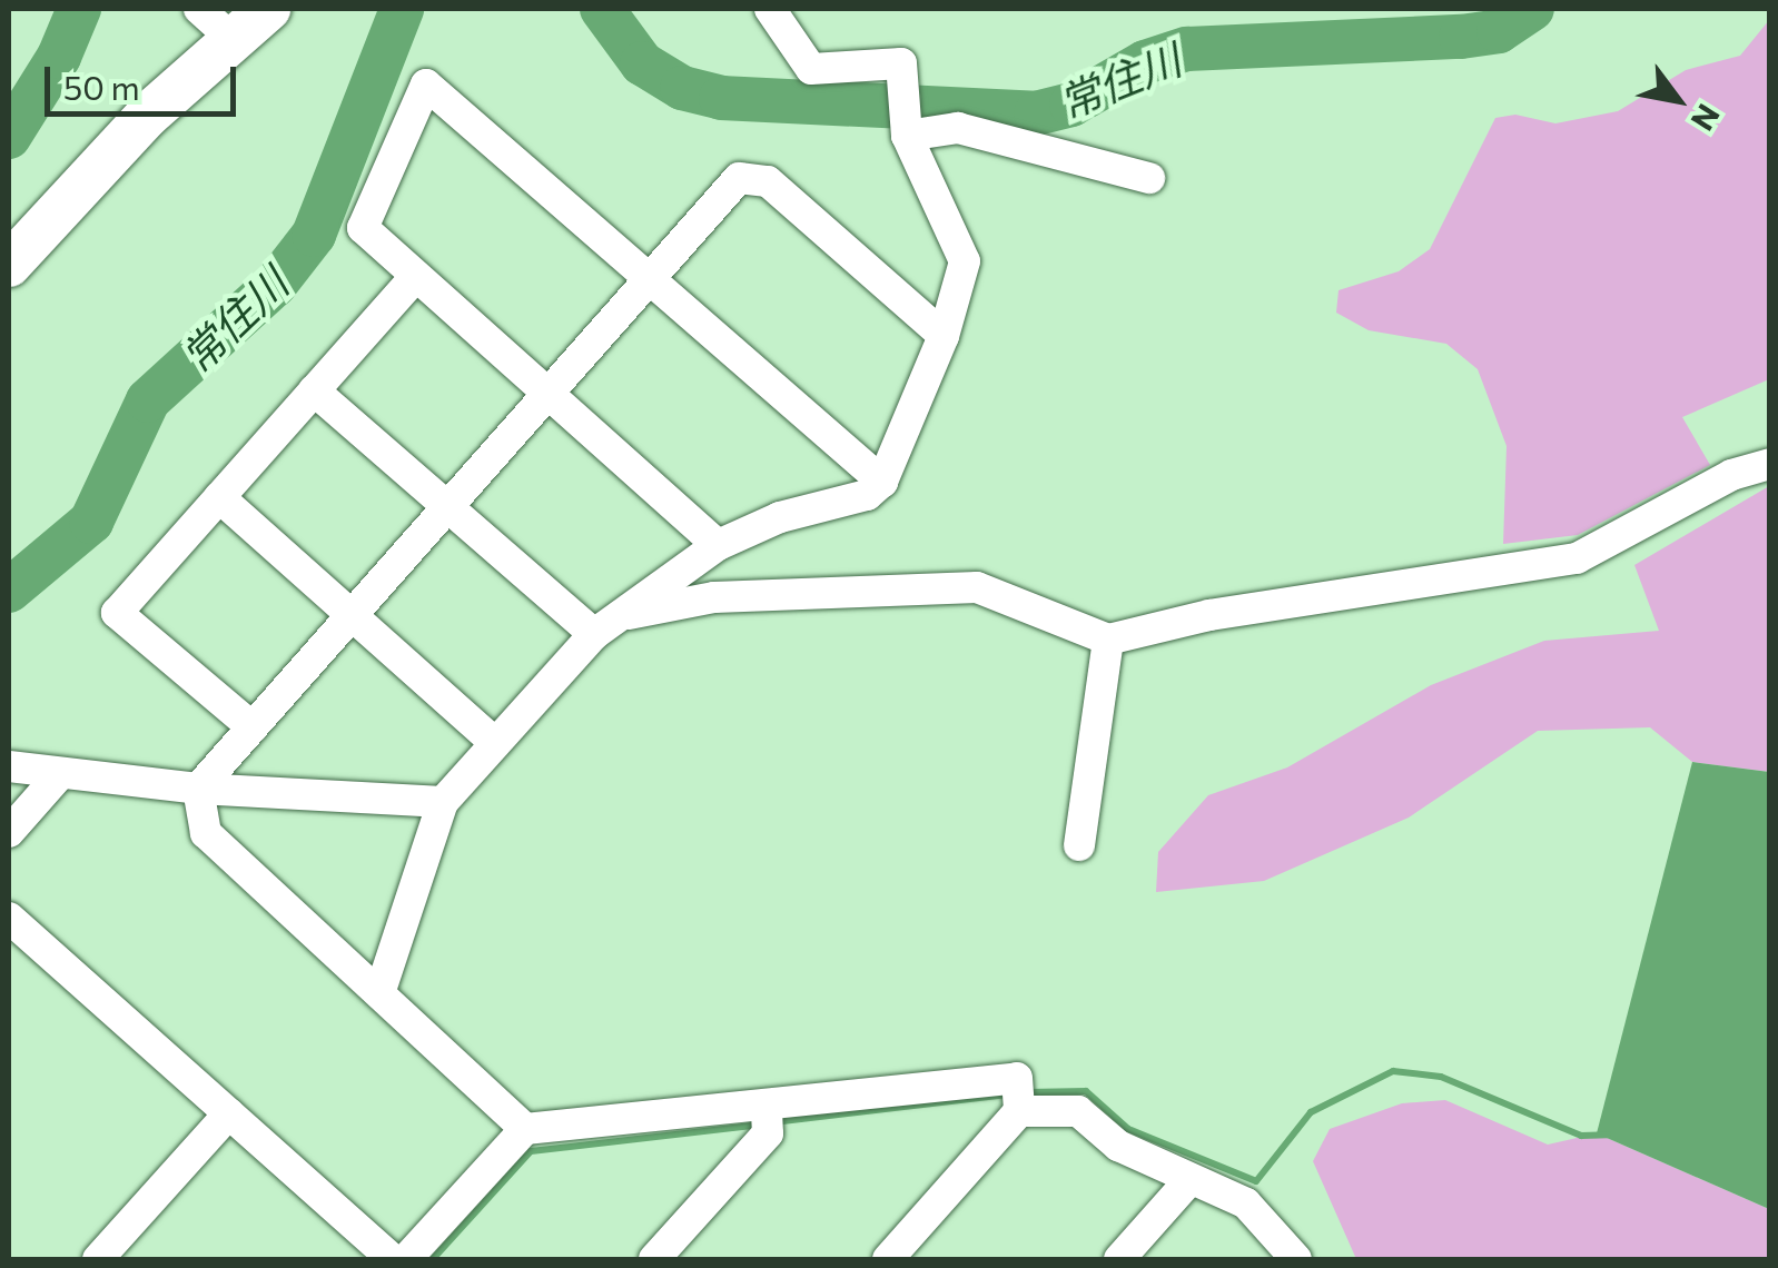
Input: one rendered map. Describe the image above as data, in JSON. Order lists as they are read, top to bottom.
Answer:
{
  "water": ["常住川"],
  "scale_bar": "50 m",
  "north": "bottom right"
}
